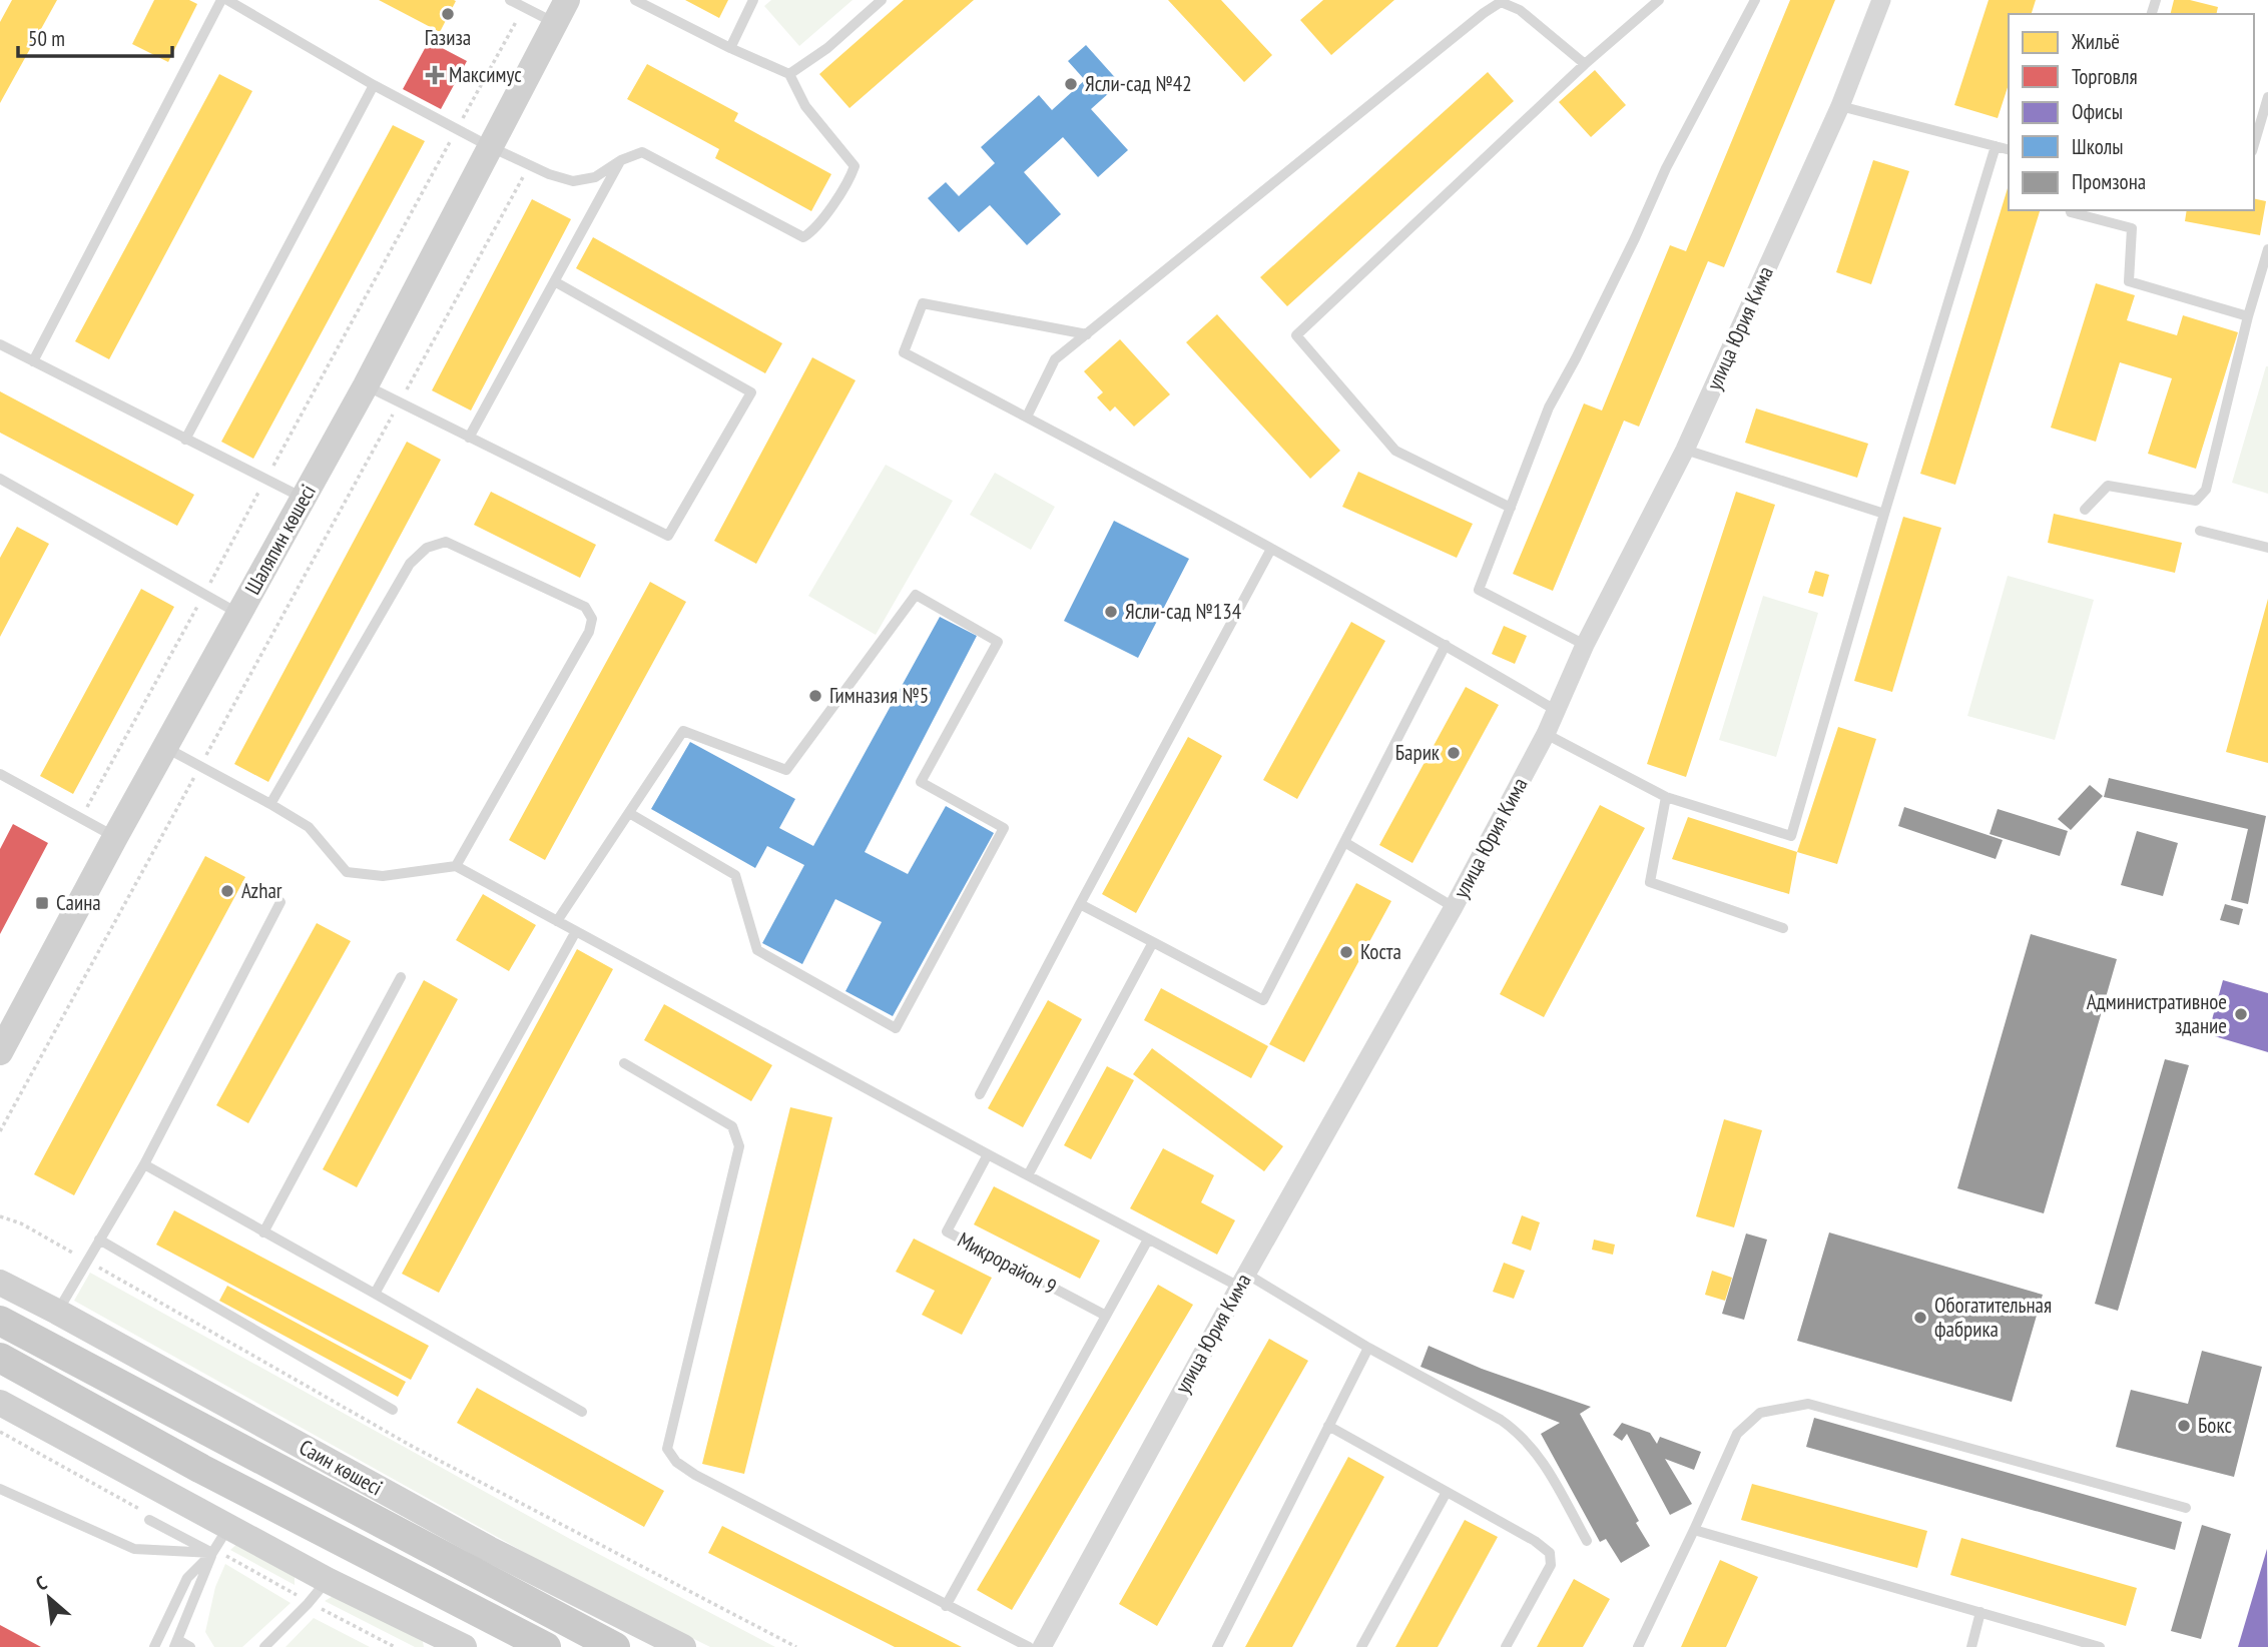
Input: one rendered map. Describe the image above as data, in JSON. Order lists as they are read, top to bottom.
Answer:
{
  "streets": {
    "main road": ["Шаляпин көшесі", "Саин көшесі"],
    "street": ["улица Юрия Кима"],
    "lane": ["Микрорайон 9"]
  },
  "places": {
    "other": [
      "Газиза",
      "Ясли-сад №42",
      "Ясли-сад №134",
      "Гимназия №5",
      "Барик",
      "Azhar",
      "Коста",
      "Административное здание",
      "Обогатительная фабрика",
      "Бокс"
    ],
    "health": ["Максимус"],
    "transit": ["Саина"]
  },
  "legend": [
    "Жильё",
    "Торговля",
    "Офисы",
    "Школы",
    "Промзона"
  ],
  "scale_bar": "50 m",
  "north": "top left"
}
